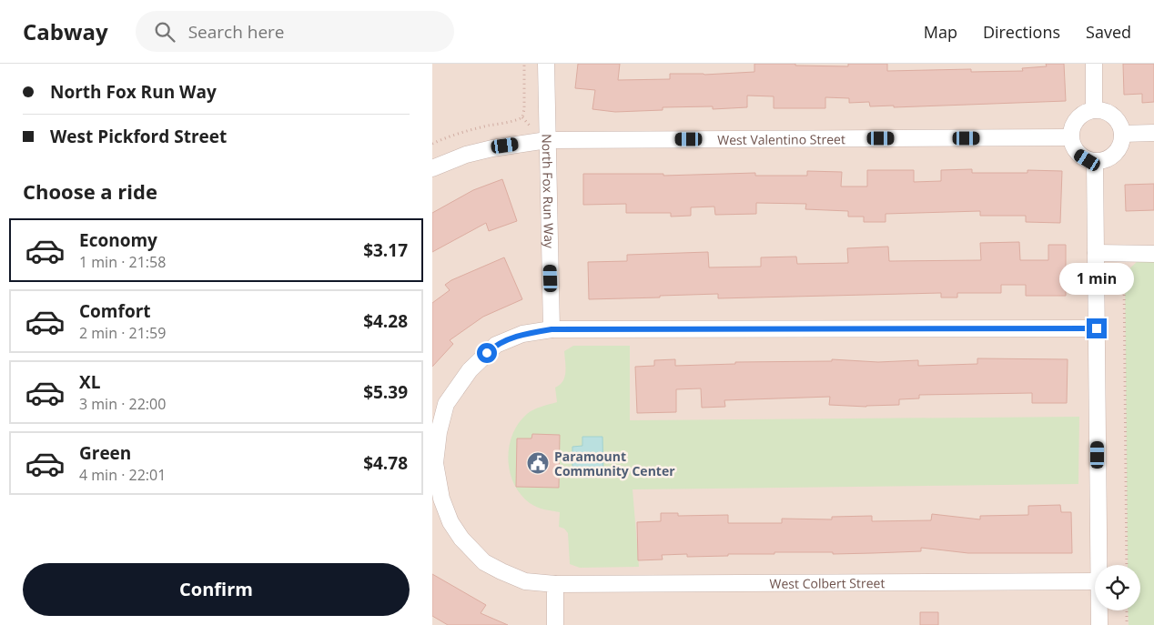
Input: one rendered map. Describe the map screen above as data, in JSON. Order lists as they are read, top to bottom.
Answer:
{
  "streets": {
    "street": ["West Valentino Street", "North Fox Run Way", "West Colbert Street"]
  },
  "crossings": [
    ["West Valentino Street", "North Fox Run Way"]
  ],
  "places": {
    "public building": ["Paramount Community Center"]
  },
  "page": {
    "header": "Cabway",
    "search": "Search here",
    "nav": ["Map", "Directions", "Saved"],
    "banner": ["North Fox Run Way", "West Pickford Street"],
    "heading": "Choose a ride",
    "list": [
      {
        "name": "Economy",
        "note": "1 min · 21:58",
        "value": "$3.17"
      },
      {
        "name": "Comfort",
        "note": "2 min · 21:59",
        "value": "$4.28"
      },
      {
        "name": "XL",
        "note": "3 min · 22:00",
        "value": "$5.39"
      },
      {
        "name": "Green",
        "note": "4 min · 22:01",
        "value": "$4.78"
      }
    ],
    "bubble": "1 min",
    "buttons": "Confirm"
  }
}
